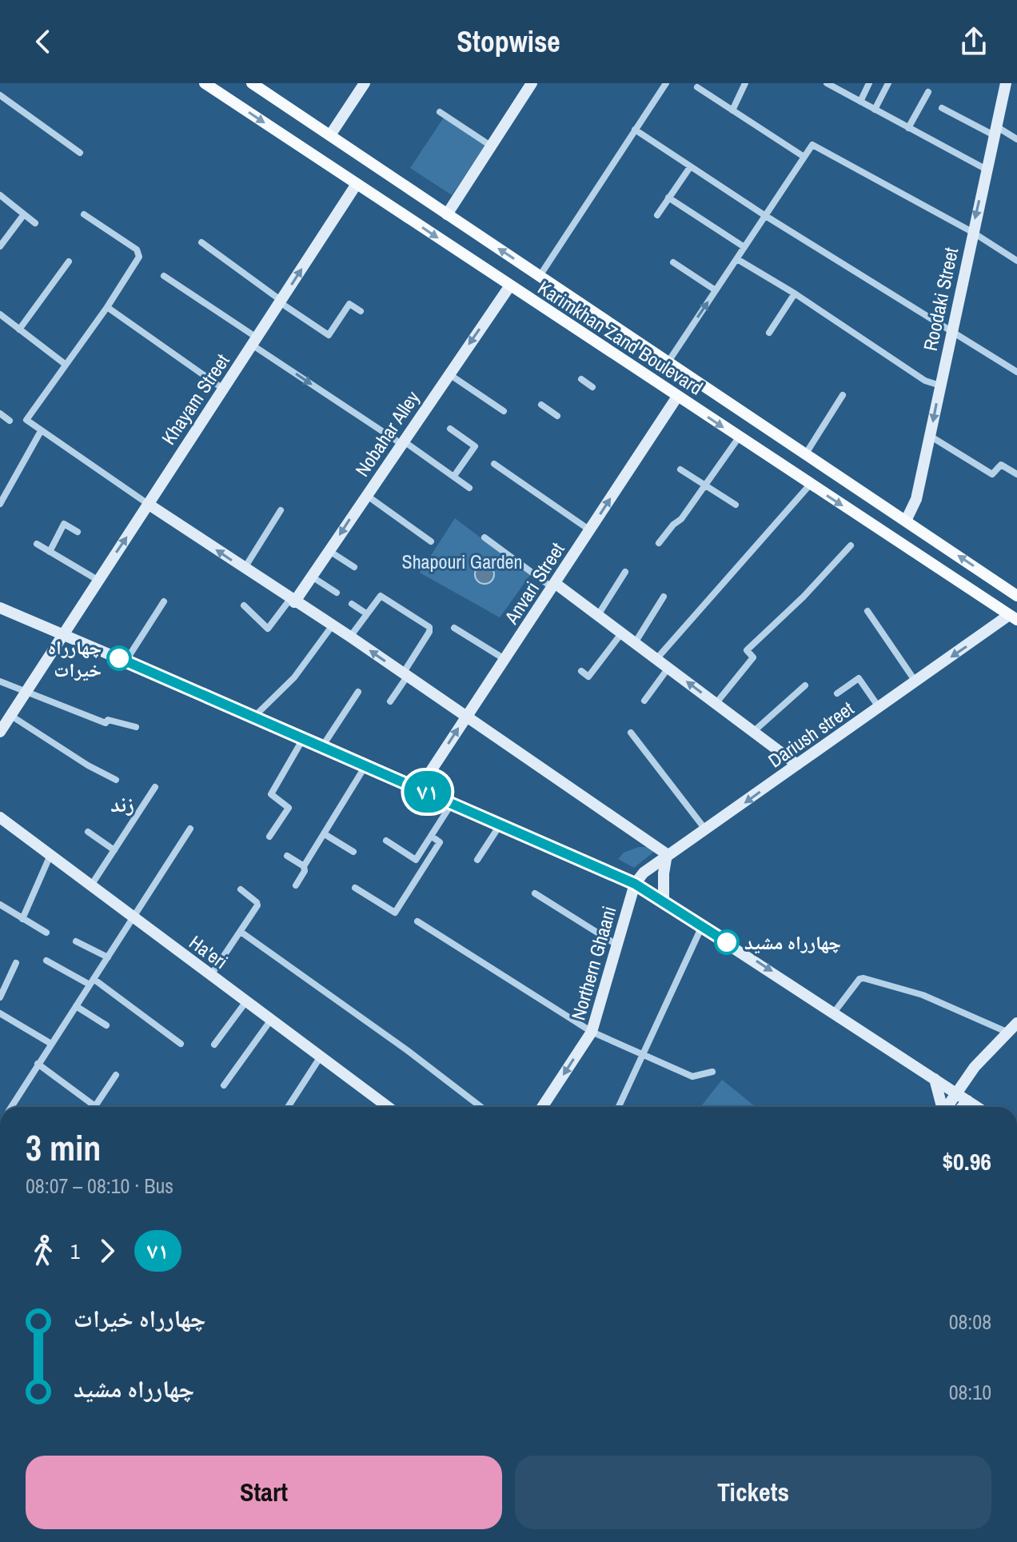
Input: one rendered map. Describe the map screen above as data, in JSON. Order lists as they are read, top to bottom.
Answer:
{
  "streets": {
    "main road": ["Karimkhan Zand Boulevard"],
    "street": [
      "Roodaki Street",
      "Khayam Street",
      "Nobahar Alley",
      "Anvari Street",
      "Dariush street",
      "Ha'eri",
      "Northern Ghaani"
    ]
  },
  "crossings": [
    ["Roodaki Street", "Karimkhan Zand Boulevard"],
    ["Karimkhan Zand Boulevard", "Khayam Street"],
    ["Karimkhan Zand Boulevard", "Nobahar Alley"],
    ["Karimkhan Zand Boulevard", "Anvari Street"],
    ["Karimkhan Zand Boulevard", "Dariush street"],
    ["Dariush street", "Northern Ghaani"]
  ],
  "one_way": ["Khayam Street", "Nobahar Alley", "Dariush street"],
  "districts": ["زند"],
  "parks": ["Shapouri Garden"],
  "places": ["چهارراه خیرات", "چهارراه مشید"],
  "lines": ["bus line ۷۱"],
  "page": {
    "header": "Stopwise",
    "on_map": "۷۱",
    "heading": ["3 min", "08:07 – 08:10 · Bus", "$0.96"],
    "legs": ["1", "۷۱"],
    "list": [
      {
        "name": "چهارراه خیرات",
        "value": "08:08"
      },
      {
        "name": "چهارراه مشید",
        "value": "08:10"
      }
    ],
    "buttons": ["Start", "Tickets"]
  }
}
